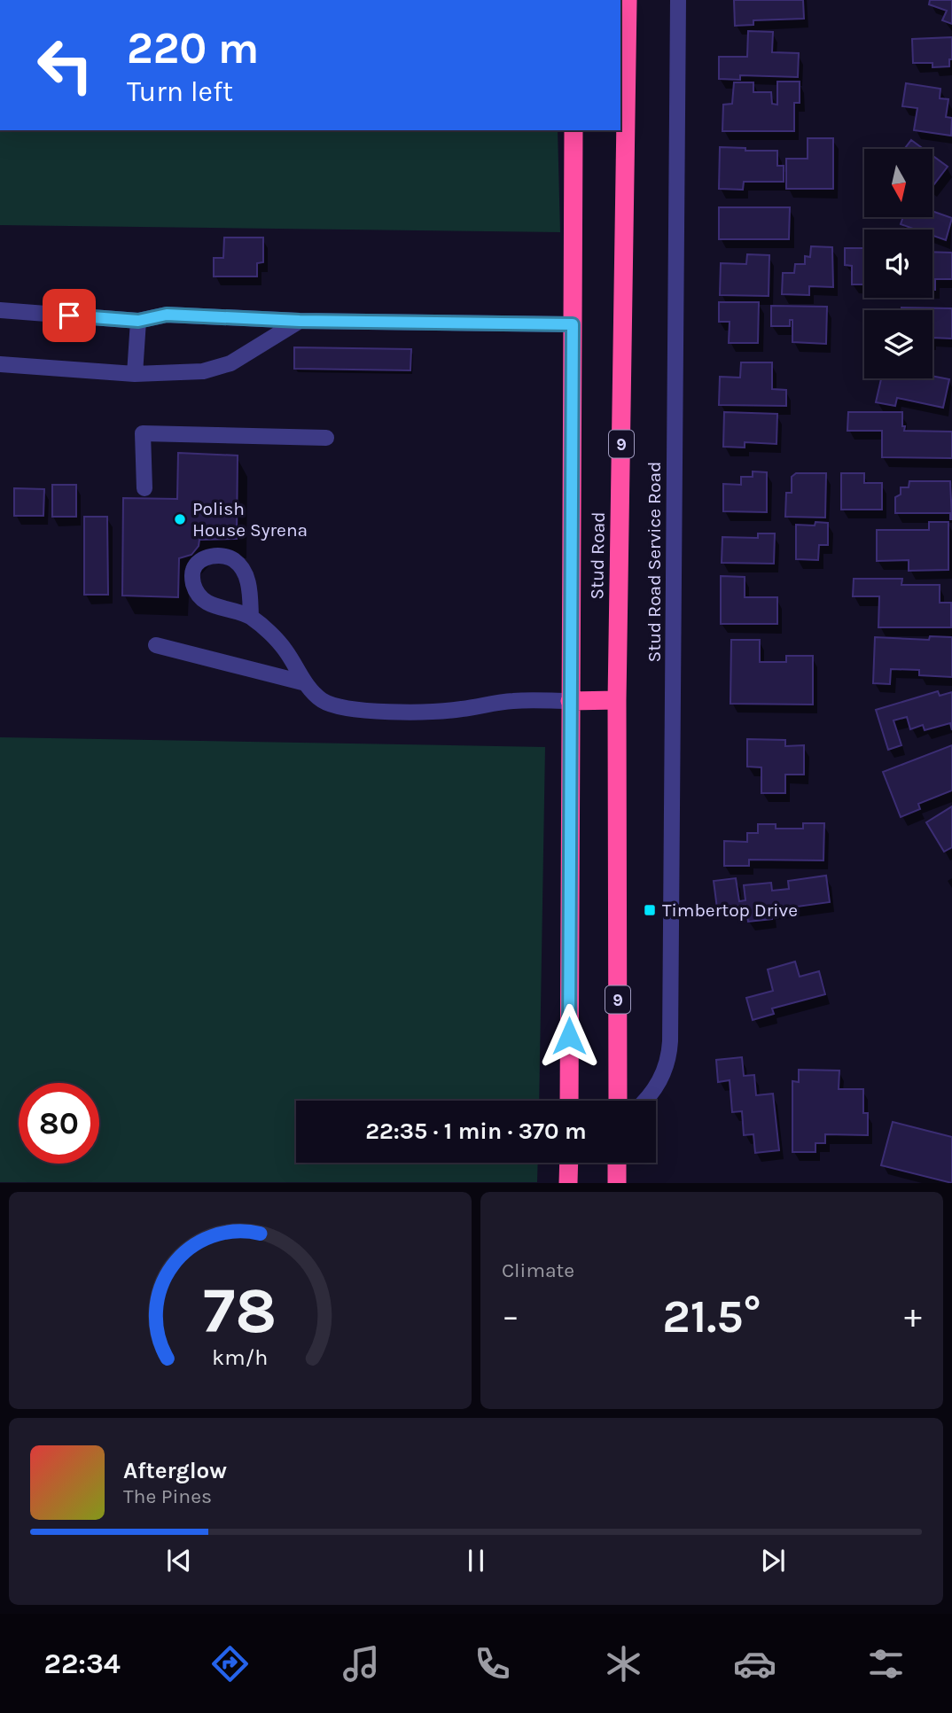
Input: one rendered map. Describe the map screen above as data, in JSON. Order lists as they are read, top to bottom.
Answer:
{
  "streets": {
    "highway": ["9", "Stud Road"],
    "street": ["Stud Road Service Road"]
  },
  "places": {
    "other": ["Polish House Syrena"],
    "transit": ["Timbertop Drive"]
  },
  "north": "bottom",
  "page": {
    "turn": ["220 m", "Turn left"],
    "limit": "80",
    "trip": "22:35 · 1 min · 370 m",
    "tile": "Climate",
    "heat": ["−", "21.5°", "+"],
    "song": ["Afterglow", "The Pines"],
    "tabs": "22:34",
    "gauge": ["78", "km/h"]
  }
}
